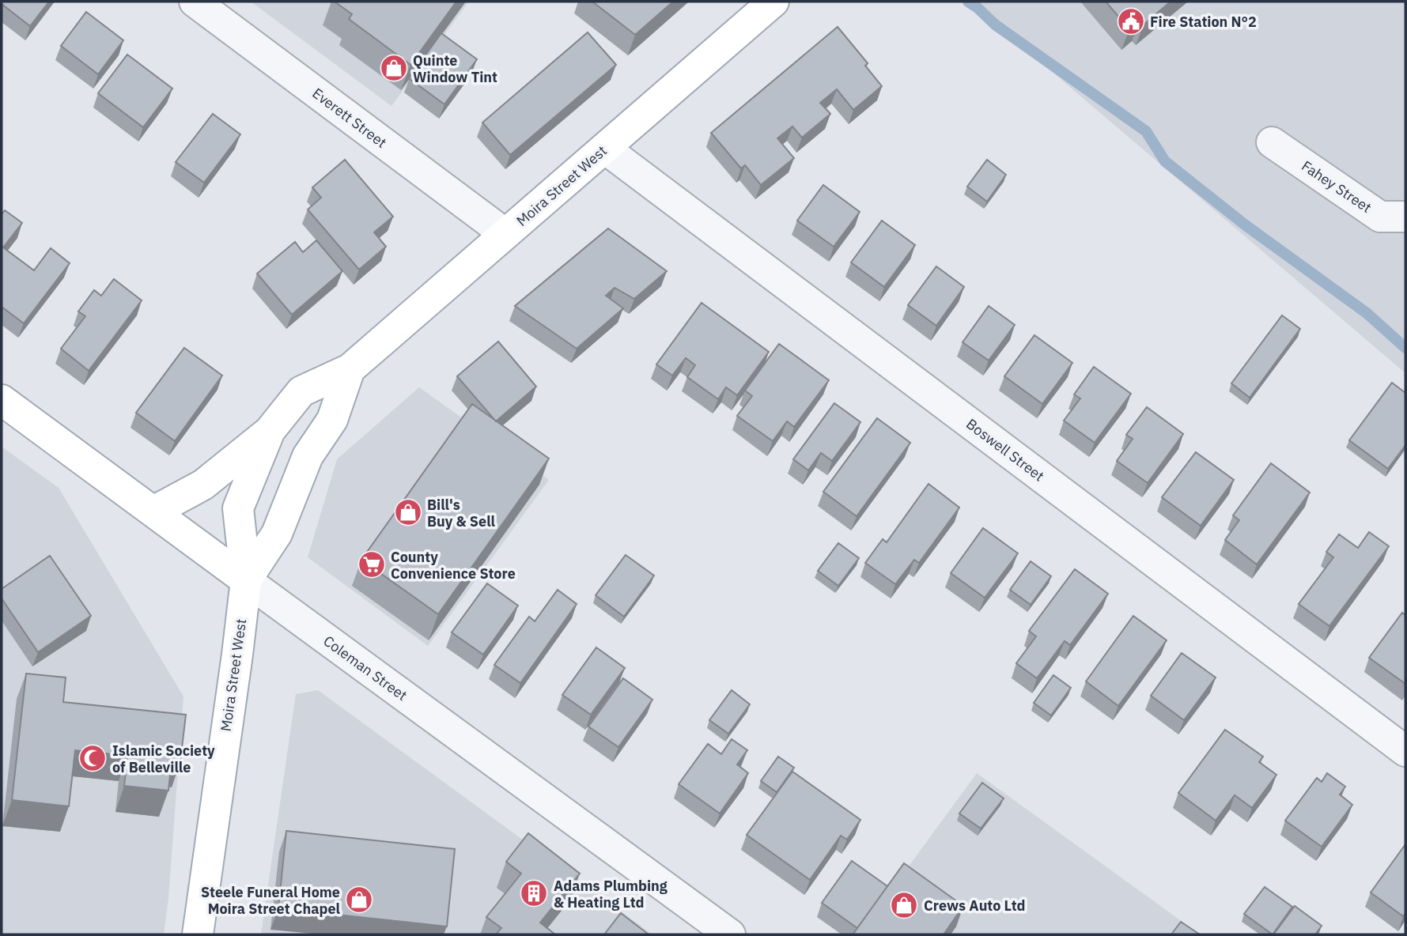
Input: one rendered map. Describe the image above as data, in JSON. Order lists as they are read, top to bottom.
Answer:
{
  "streets": {
    "main road": ["Moira Street West", "Coleman Street"],
    "street": ["Everett Street", "Fahey Street", "Boswell Street"]
  },
  "crossings": [
    ["Everett Street", "Moira Street West"],
    ["Moira Street West", "Boswell Street"],
    ["Moira Street West", "Coleman Street"]
  ],
  "places": {
    "public building": ["Fire Station N°2"],
    "shop": [
      "Quinte Window Tint",
      "Bill's Buy & Sell",
      "Steele Funeral Home Moira Street Chapel",
      "Crews Auto Ltd"
    ],
    "supermarket": ["County Convenience Store"],
    "mosque": ["Islamic Society of Belleville"],
    "building": ["Adams Plumbing & Heating Ltd"]
  }
}
